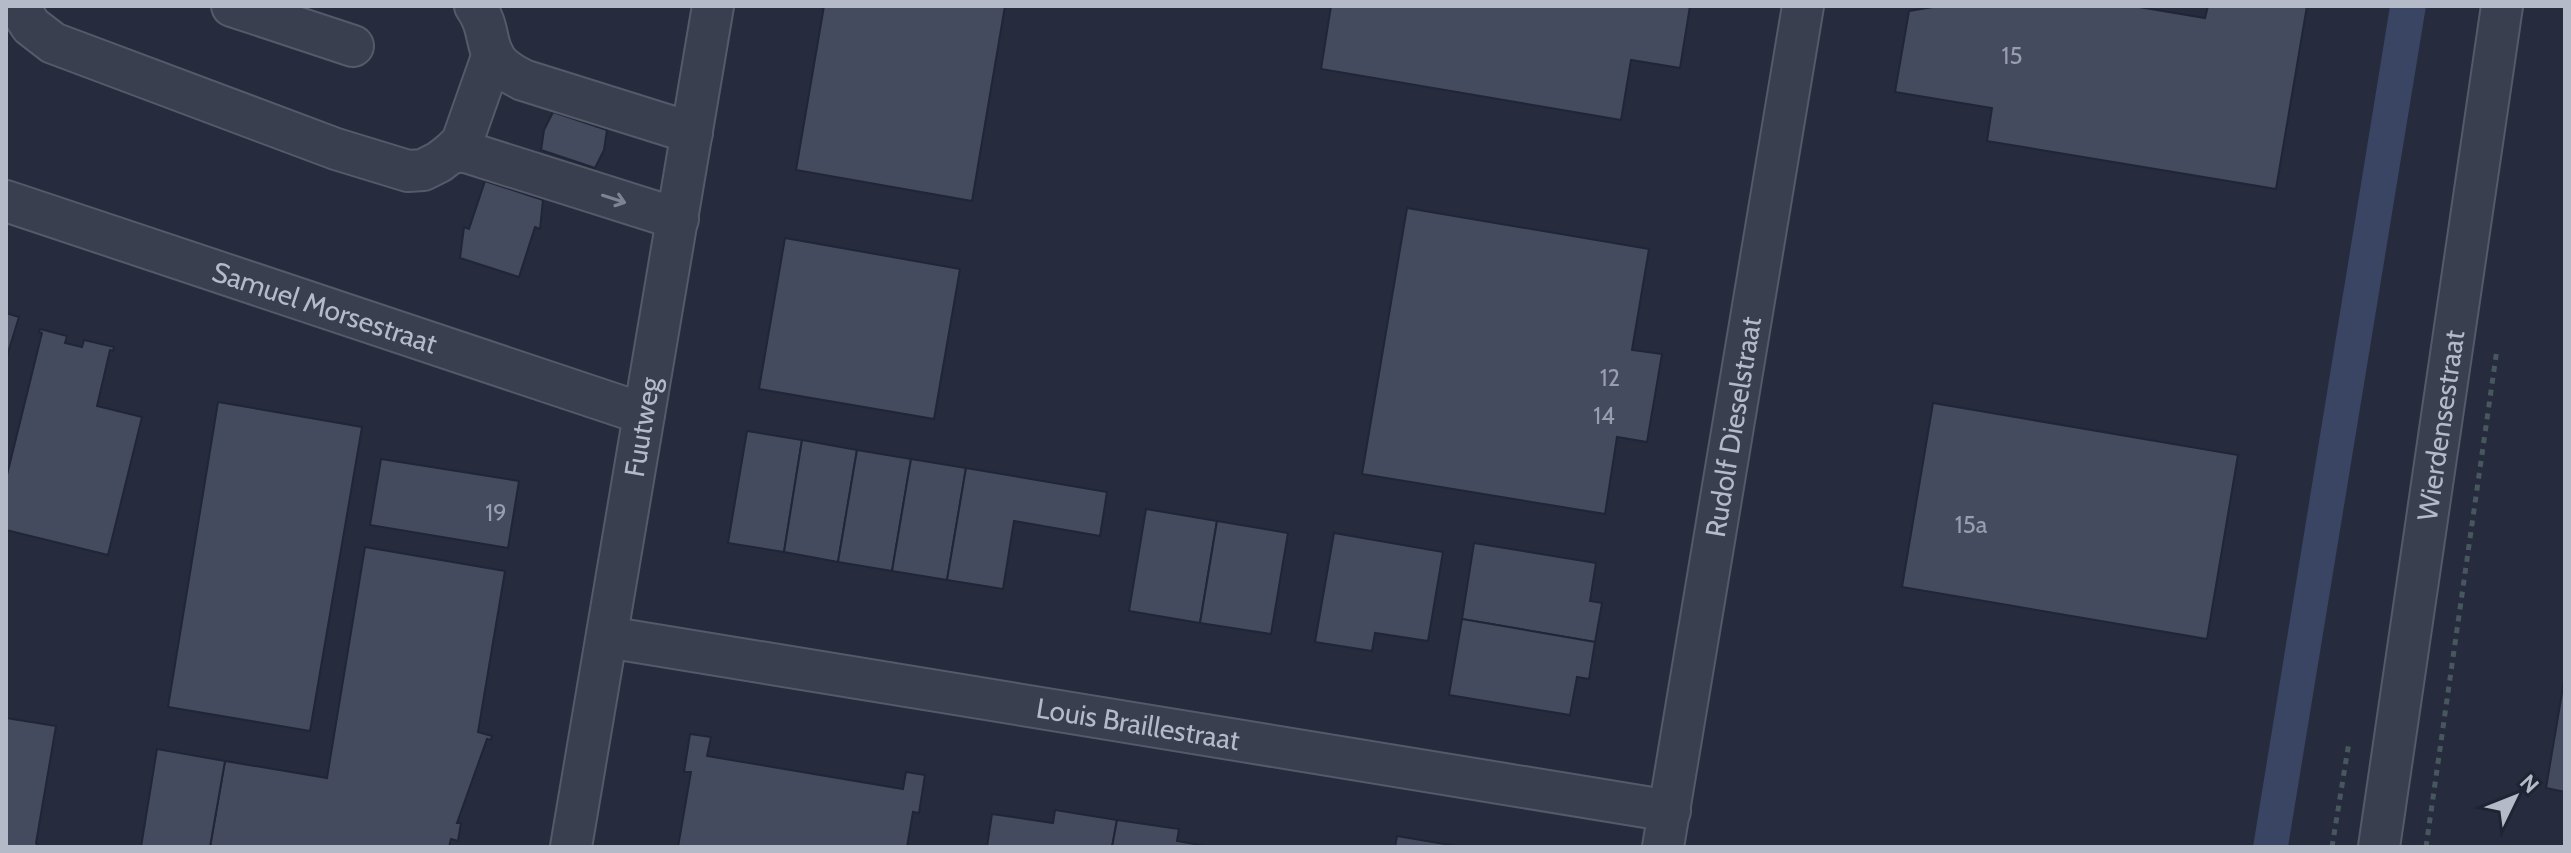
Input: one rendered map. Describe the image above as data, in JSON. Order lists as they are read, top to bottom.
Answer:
{
  "streets": {
    "street": [
      "Samuel Morsestraat",
      "Fuutweg",
      "Rudolf Dieselstraat",
      "Wierdensestraat",
      "Louis Braillestraat"
    ]
  },
  "crossings": [
    ["Samuel Morsestraat", "Fuutweg"],
    ["Fuutweg", "Louis Braillestraat"],
    ["Rudolf Dieselstraat", "Louis Braillestraat"]
  ],
  "house_numbers": [
    "15",
    "12",
    "14",
    "19",
    "15a"
  ],
  "north": "top right"
}
